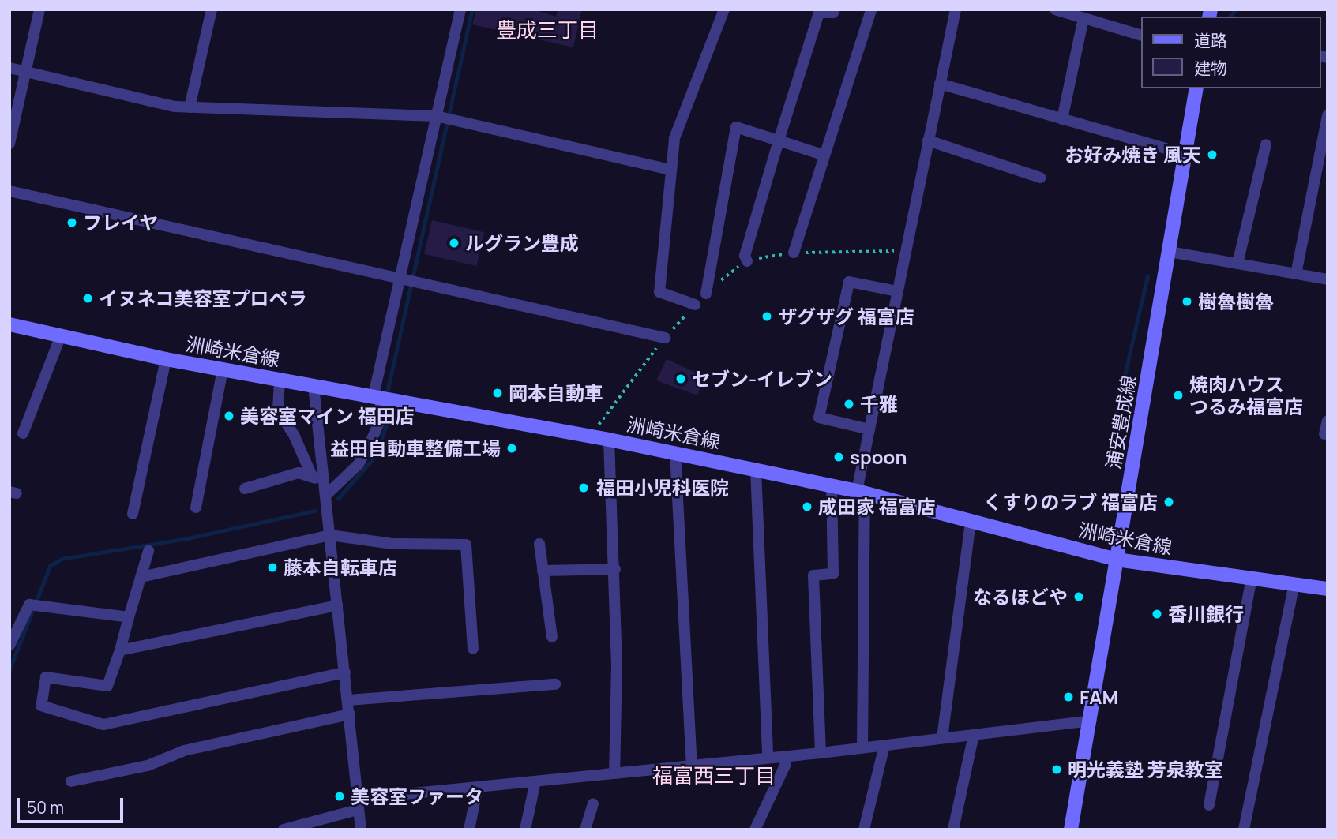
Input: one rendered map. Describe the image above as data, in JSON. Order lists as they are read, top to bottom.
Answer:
{
  "streets": {
    "main road": ["洲崎米倉線", "浦安豊成線"]
  },
  "crossings": [
    ["洲崎米倉線", "浦安豊成線"]
  ],
  "districts": ["豊成三丁目", "福富西三丁目"],
  "places": [
    "お好み焼き 風天",
    "フレイヤ",
    "ルグラン豊成",
    "イヌネコ美容室プロペラ",
    "樹魯樹魯",
    "ザグザグ 福富店",
    "セブン-イレブン",
    "岡本自動車",
    "焼肉ハウス つるみ福富店",
    "千雅",
    "美容室マイン 福田店",
    "益田自動車整備工場",
    "spoon",
    "福田小児科医院",
    "くすりのラブ 福富店",
    "成田家 福富店",
    "藤本自転車店",
    "なるほどや",
    "香川銀行",
    "FAM",
    "明光義塾 芳泉教室",
    "美容室ファータ"
  ],
  "legend": ["道路", "建物"],
  "scale_bar": "50 m"
}
